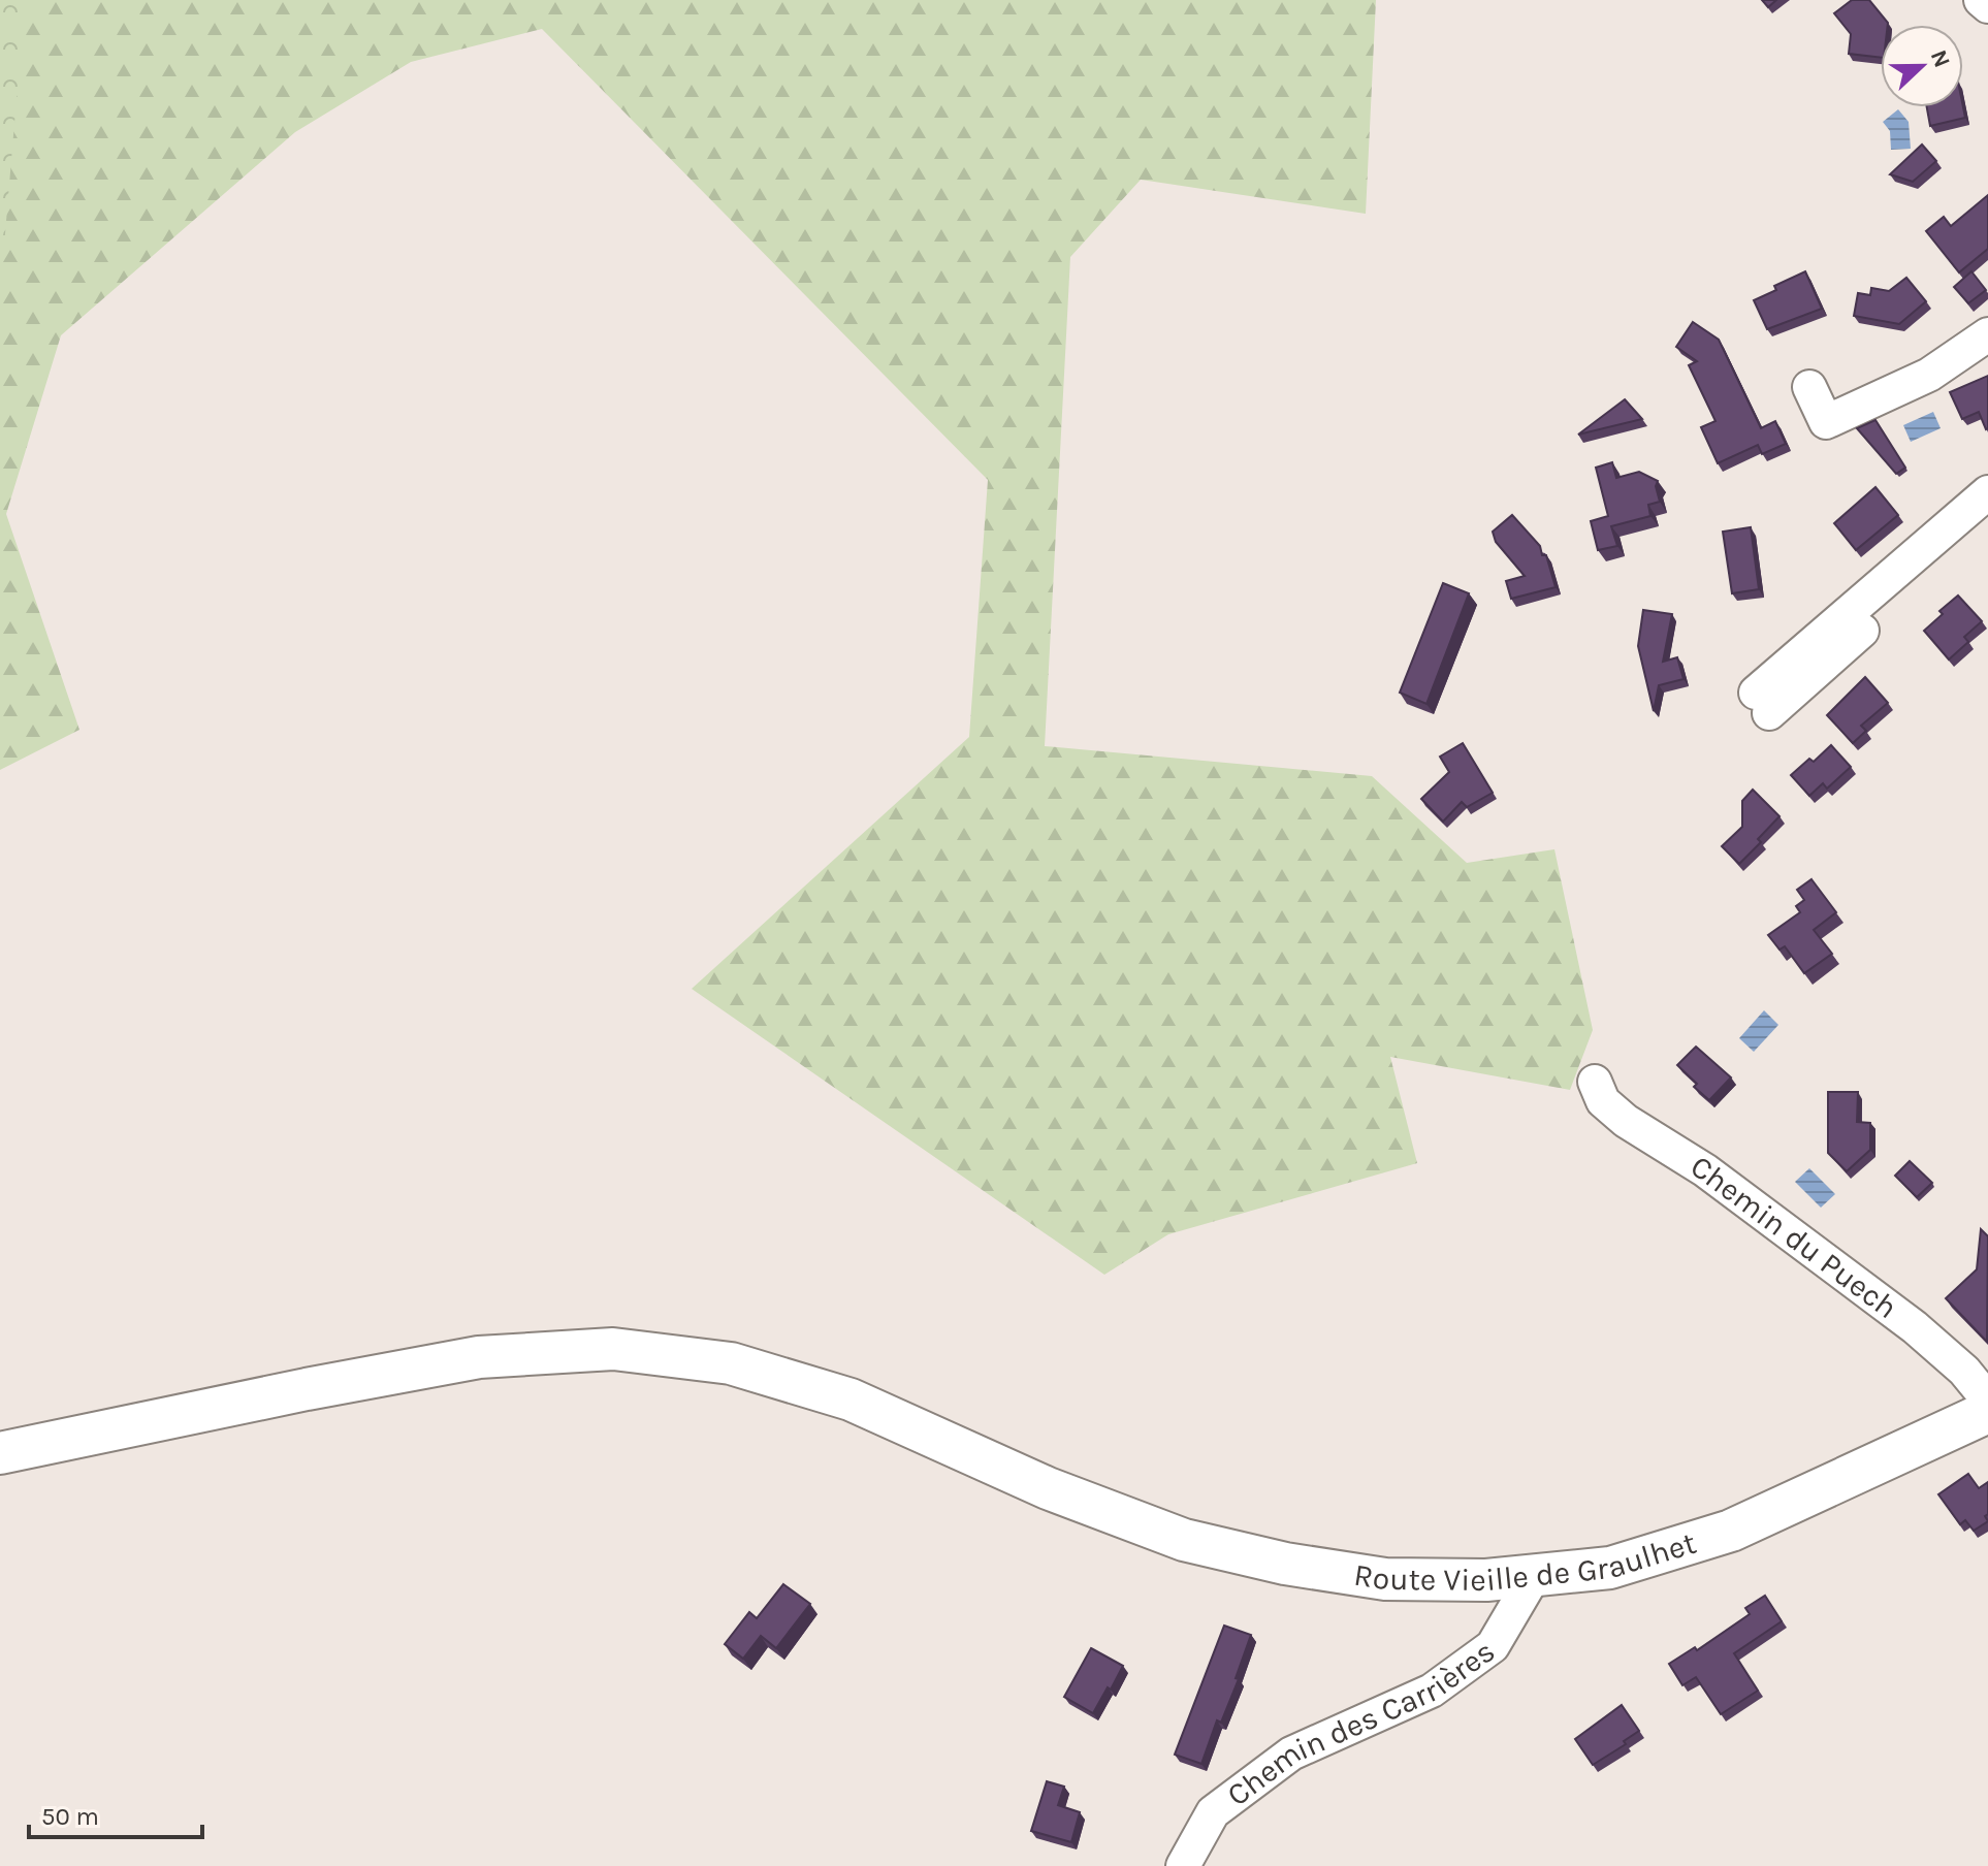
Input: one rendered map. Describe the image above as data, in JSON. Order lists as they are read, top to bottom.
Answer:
{
  "streets": {
    "main road": ["Route Vieille de Graulhet"],
    "street": ["Chemin du Puech", "Chemin des Carrières"]
  },
  "crossings": [
    ["Route Vieille de Graulhet", "Chemin des Carrières"]
  ],
  "scale_bar": "50 m",
  "north": "right"
}
